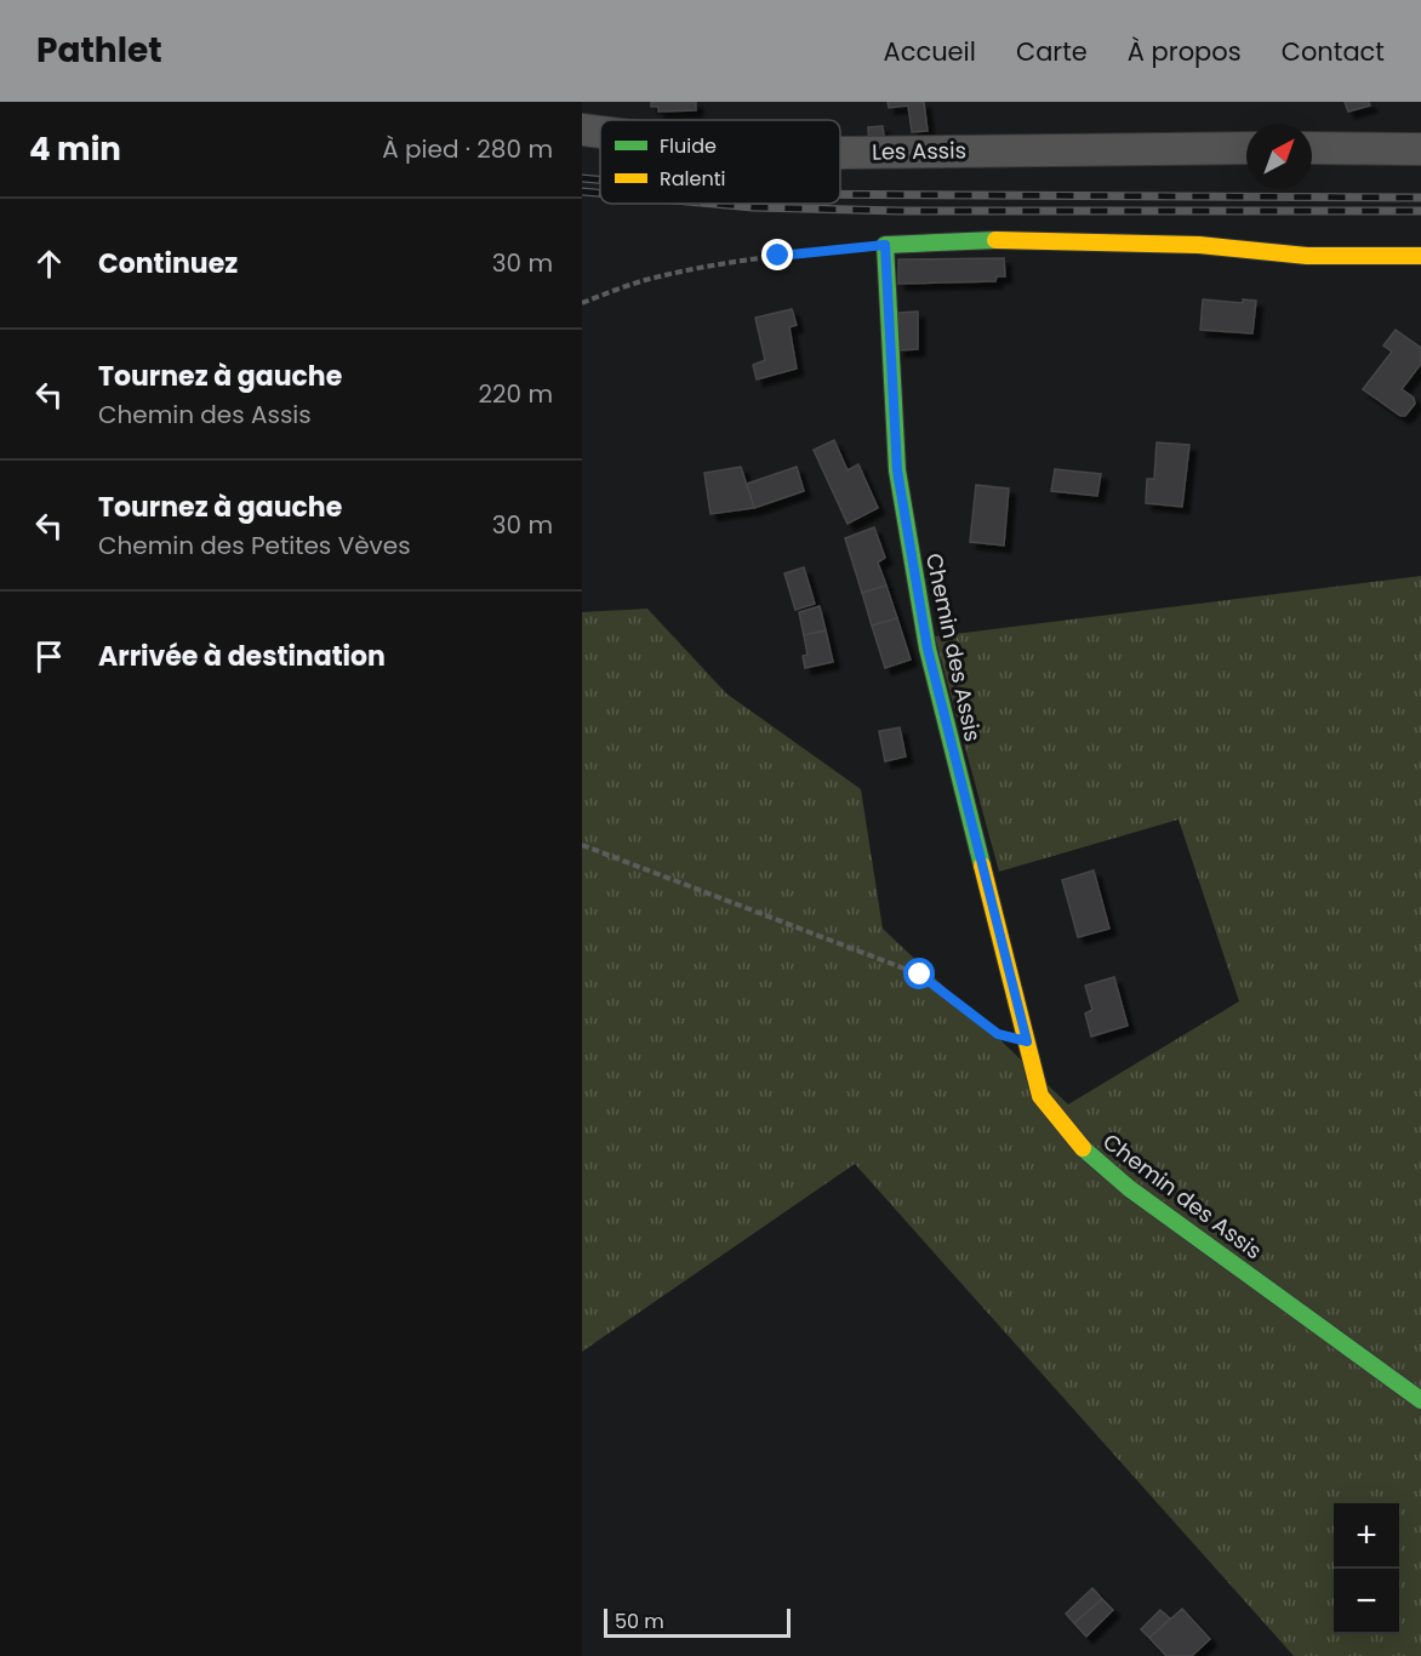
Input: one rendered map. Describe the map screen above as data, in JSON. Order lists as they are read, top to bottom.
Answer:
{
  "streets": {
    "street": ["Les Assis", "Chemin des Assis"]
  },
  "legend": ["Fluide", "Ralenti"],
  "scale_bar": "50 m",
  "north": "top right",
  "page": {
    "header": "Pathlet",
    "nav": [
      "Accueil",
      "Carte",
      "À propos",
      "Contact"
    ],
    "heading": ["4 min", "À pied · 280 m"],
    "list": [
      ["Continuez", "30 m"],
      ["Tournez à gauche", "Chemin des Assis", "220 m"],
      ["Tournez à gauche", "Chemin des Petites Vèves", "30 m"],
      "Arrivée à destination"
    ],
    "map_buttons": ["+", "−"],
    "scale": "50 m"
  }
}
